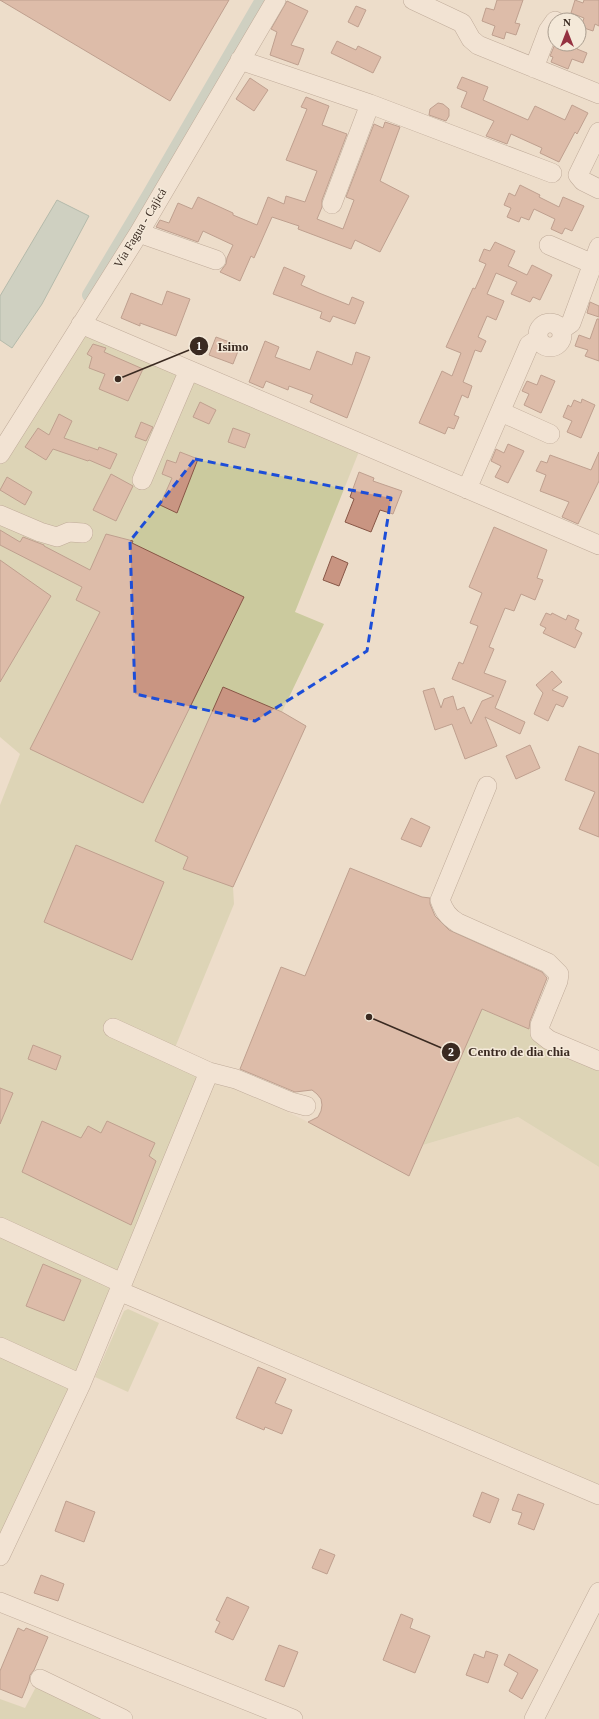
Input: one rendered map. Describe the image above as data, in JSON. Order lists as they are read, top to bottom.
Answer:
{
  "streets": {
    "street": ["Vía Fagua - Cajicá"]
  },
  "places": ["Isimo", "Centro de dia chia"],
  "north": "top"
}
